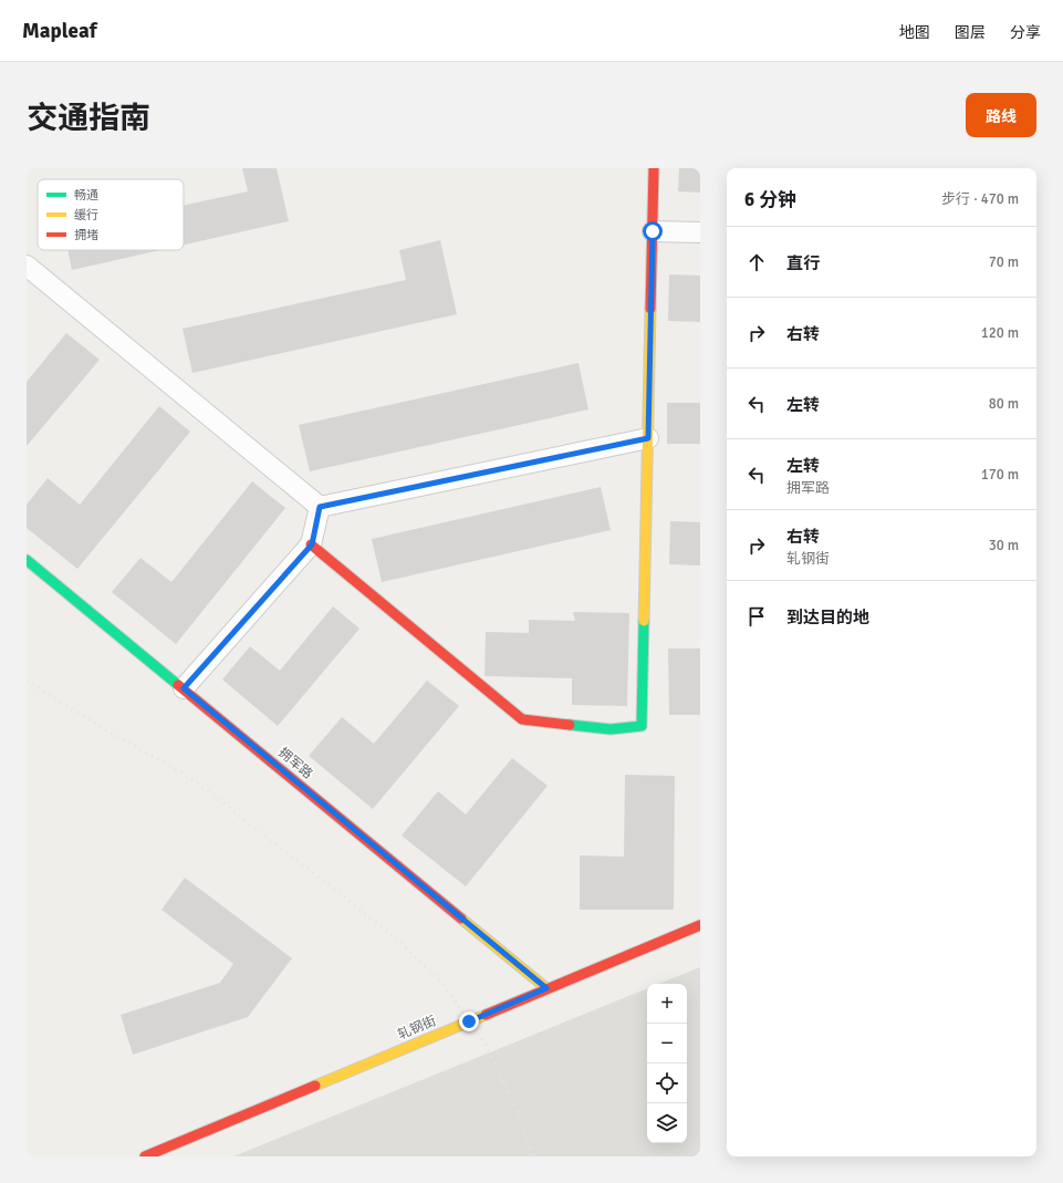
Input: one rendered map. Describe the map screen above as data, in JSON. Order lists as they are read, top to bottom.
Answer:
{
  "streets": {
    "street": ["拥军路", "轧钢街"]
  },
  "crossings": [
    ["拥军路", "轧钢街"]
  ],
  "legend": ["畅通", "缓行", "拥堵"],
  "page": {
    "header": "Mapleaf",
    "nav": ["地图", "图层", "分享"],
    "title": "交通指南",
    "buttons": "路线",
    "heading": ["6 分钟", "步行 · 470 m"],
    "list": [
      ["直行", "70 m"],
      ["右转", "120 m"],
      ["左转", "80 m"],
      ["左转", "拥军路", "170 m"],
      ["右转", "轧钢街", "30 m"],
      "到达目的地"
    ],
    "map_buttons": ["+", "−"]
  }
}
